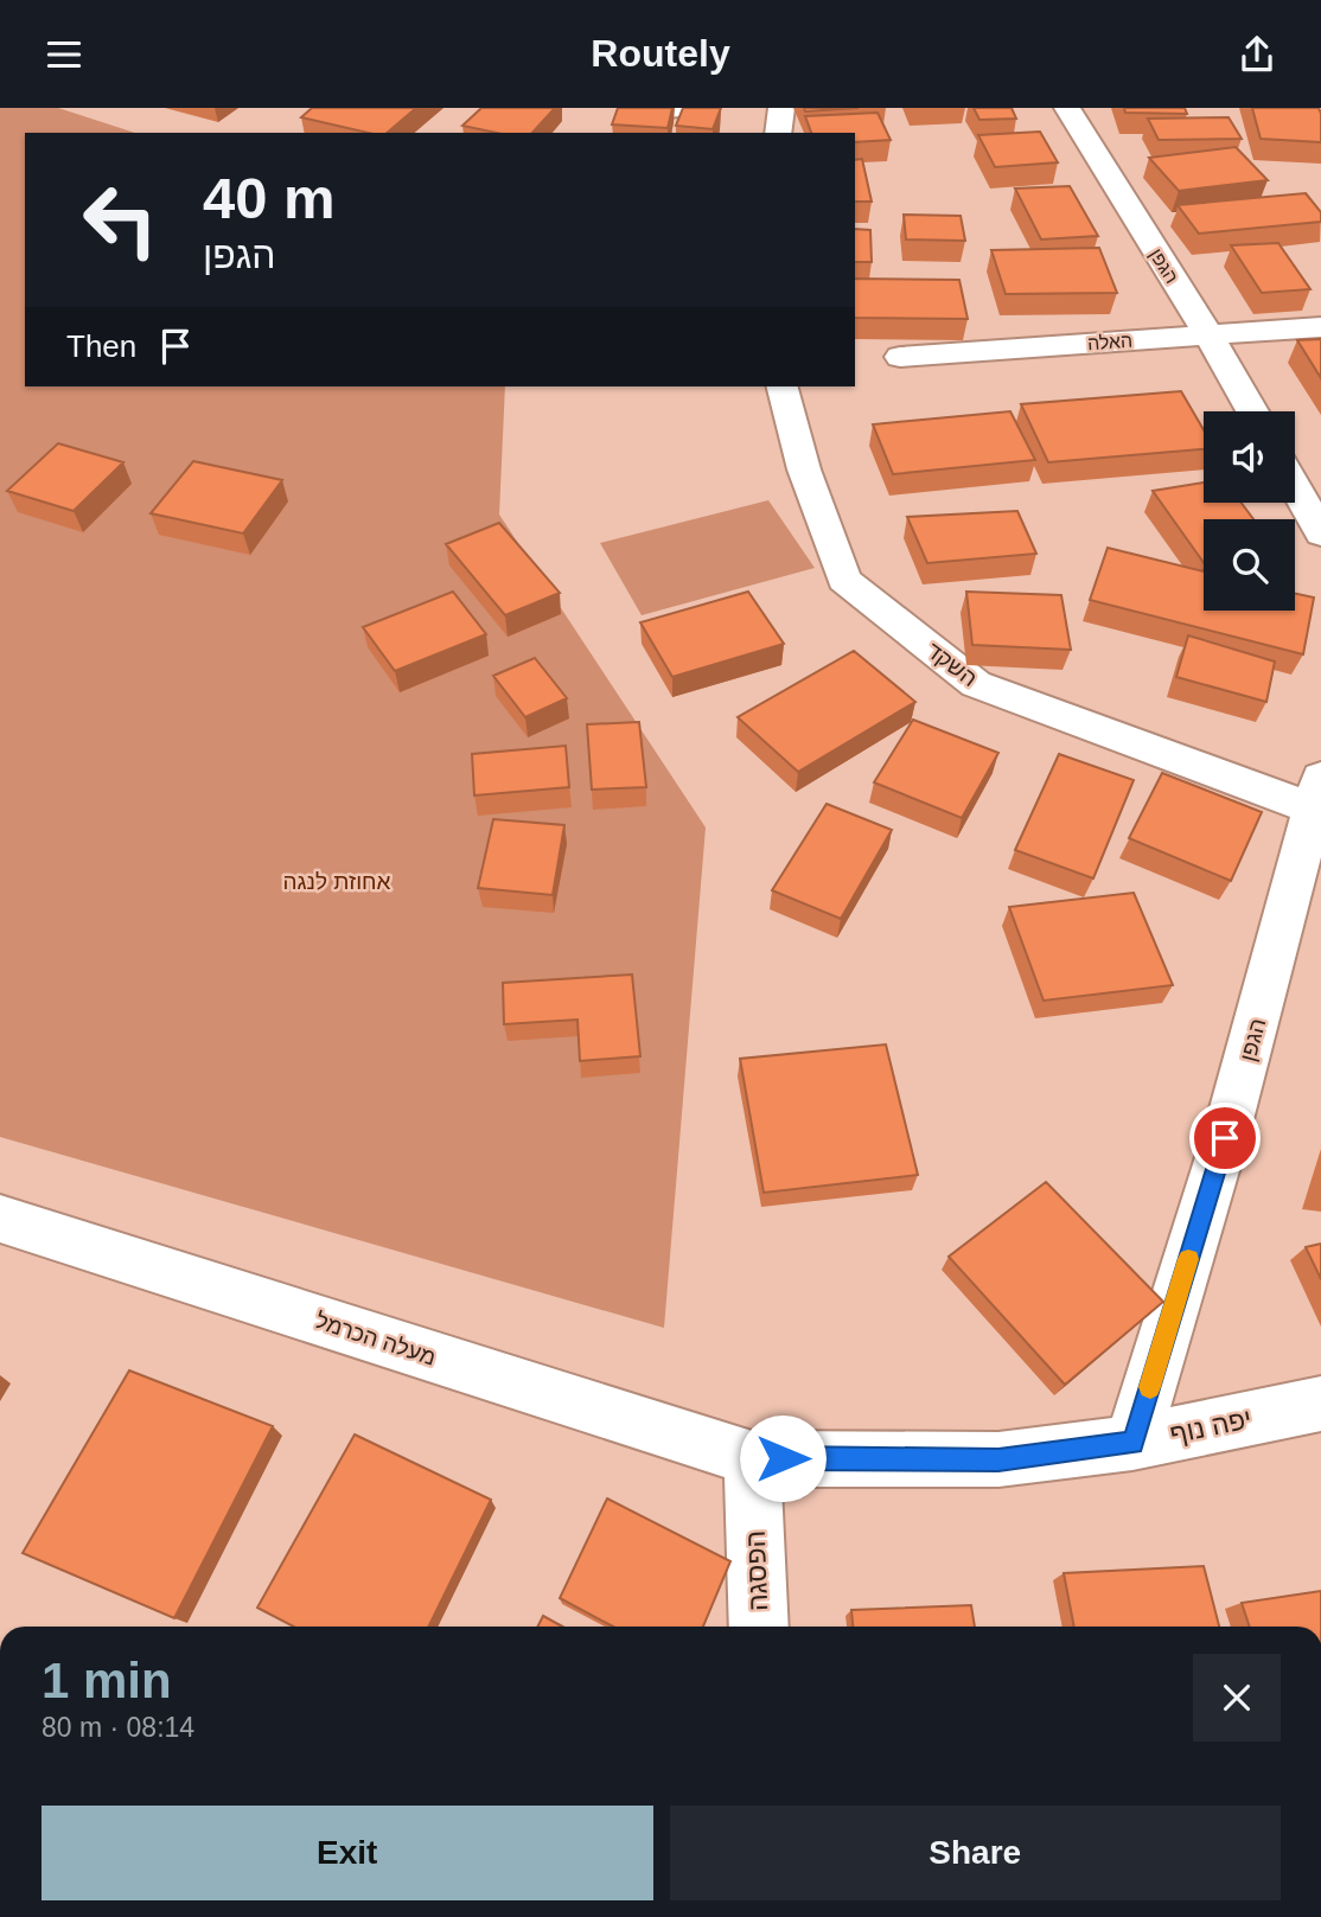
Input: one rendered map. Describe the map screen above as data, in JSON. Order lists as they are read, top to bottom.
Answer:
{
  "streets": {
    "street": [
      "הגפן",
      "האלה",
      "השקד",
      "מעלה הכרמל",
      "יפה נוף",
      "הפסגה"
    ]
  },
  "crossings": [
    ["הגפן", "האלה"],
    ["הגפן", "השקד"],
    ["הגפן", "יפה נוף"],
    ["מעלה הכרמל", "יפה נוף"],
    ["מעלה הכרמל", "הפסגה"],
    ["יפה נוף", "הפסגה"]
  ],
  "parks": ["אחוזת לנגה"],
  "page": {
    "header": "Routely",
    "turn": ["40 m", "הגפן"],
    "then": "Then",
    "heading": ["1 min", "80 m · 08:14"],
    "buttons": ["Exit", "Share"]
  }
}
